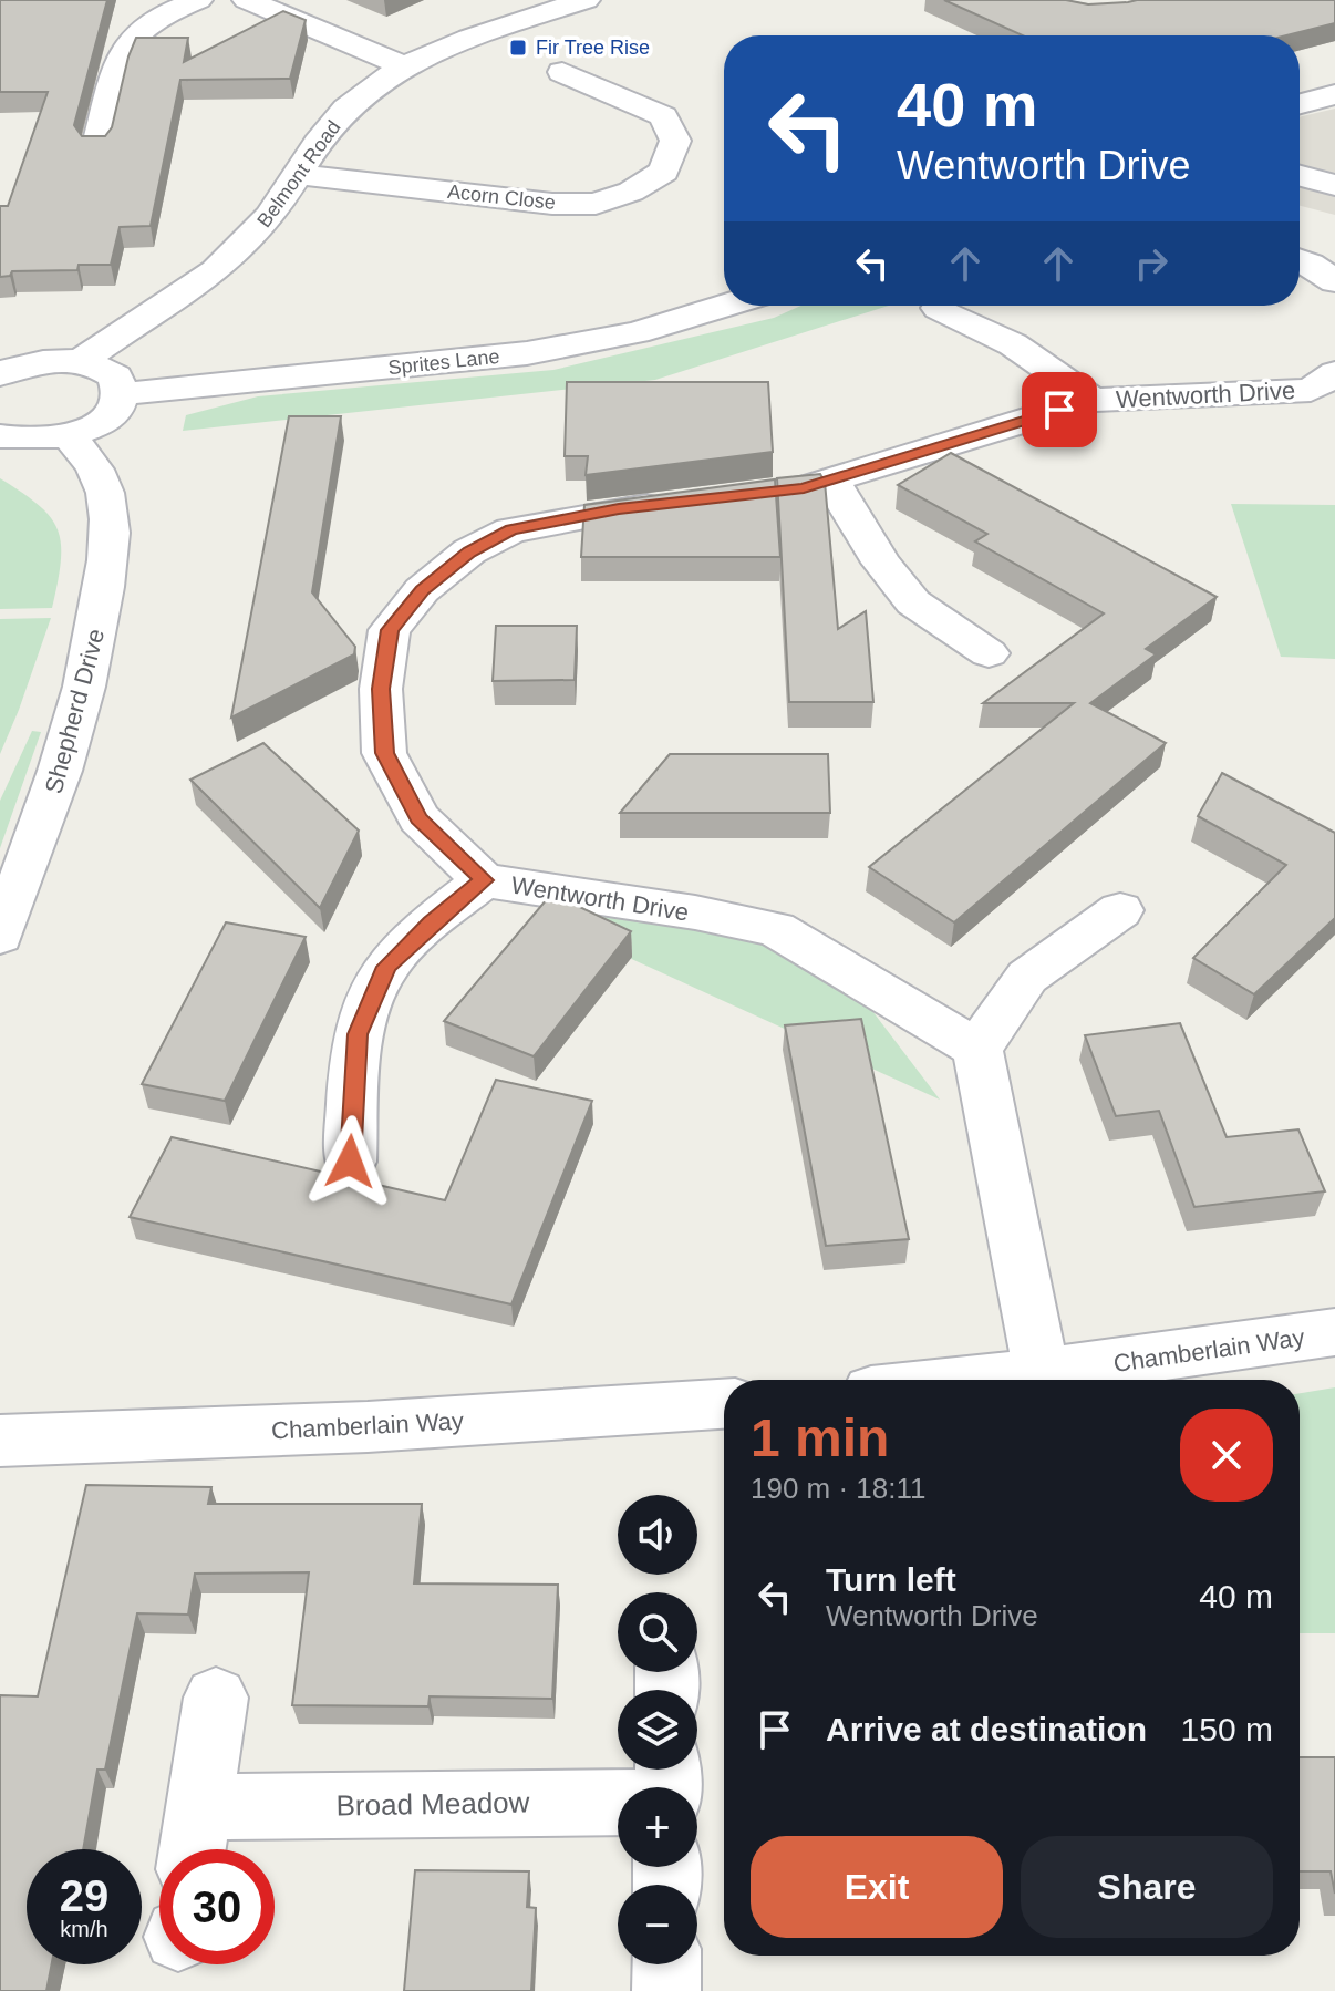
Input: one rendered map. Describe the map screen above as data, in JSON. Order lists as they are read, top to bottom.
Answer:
{
  "streets": {
    "street": [
      "Belmont Road",
      "Acorn Close",
      "Sprites Lane",
      "Wentworth Drive",
      "Shepherd Drive",
      "Chamberlain Way",
      "Broad Meadow"
    ]
  },
  "crossings": [
    ["Belmont Road", "Acorn Close"]
  ],
  "places": {
    "transit": ["Fir Tree Rise"]
  },
  "page": {
    "turn": ["40 m", "Wentworth Drive"],
    "heading": ["1 min", "190 m · 18:11"],
    "map_buttons": ["+", "−"],
    "list": [
      {
        "name": "Turn left",
        "note": "Wentworth Drive",
        "value": "40 m"
      },
      {
        "name": "Arrive at destination",
        "value": "150 m"
      }
    ],
    "buttons": ["Exit", "Share"],
    "speed": "29 km/h",
    "limit": "30"
  }
}
